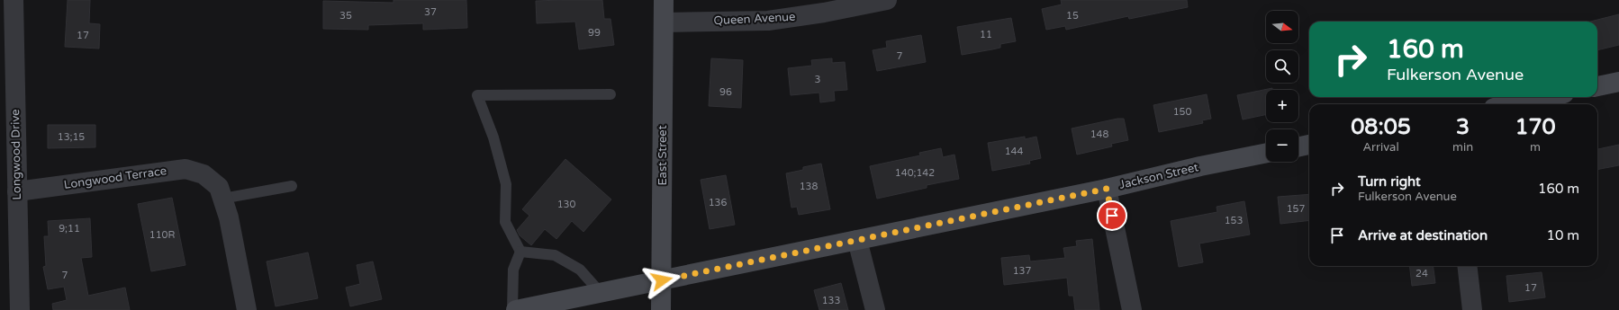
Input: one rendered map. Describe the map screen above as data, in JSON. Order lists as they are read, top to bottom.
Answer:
{
  "streets": {
    "main road": ["East Street", "Jackson Street"],
    "street": ["Queen Avenue", "Longwood Drive", "Longwood Terrace"]
  },
  "crossings": [
    ["Queen Avenue", "East Street"],
    ["Longwood Drive", "Longwood Terrace"],
    ["East Street", "Jackson Street"]
  ],
  "house_numbers": [
    "37",
    "35",
    "15",
    "99",
    "11",
    "17",
    "7",
    "3",
    "96",
    "150",
    "148",
    "13;15",
    "144",
    "140;142",
    "138",
    "136",
    "130",
    "157",
    "153",
    "9;11",
    "110R",
    "137",
    "24",
    "7",
    "17",
    "133"
  ],
  "north": "right",
  "page": {
    "map_buttons": ["+", "−"],
    "turn": ["160 m", "Fulkerson Avenue"],
    "eta": [
      "08:05",
      "Arrival",
      "3",
      "min",
      "170",
      "m"
    ],
    "list": [
      {
        "name": "Turn right",
        "note": "Fulkerson Avenue",
        "value": "160 m"
      },
      {
        "name": "Arrive at destination",
        "value": "10 m"
      }
    ]
  }
}
